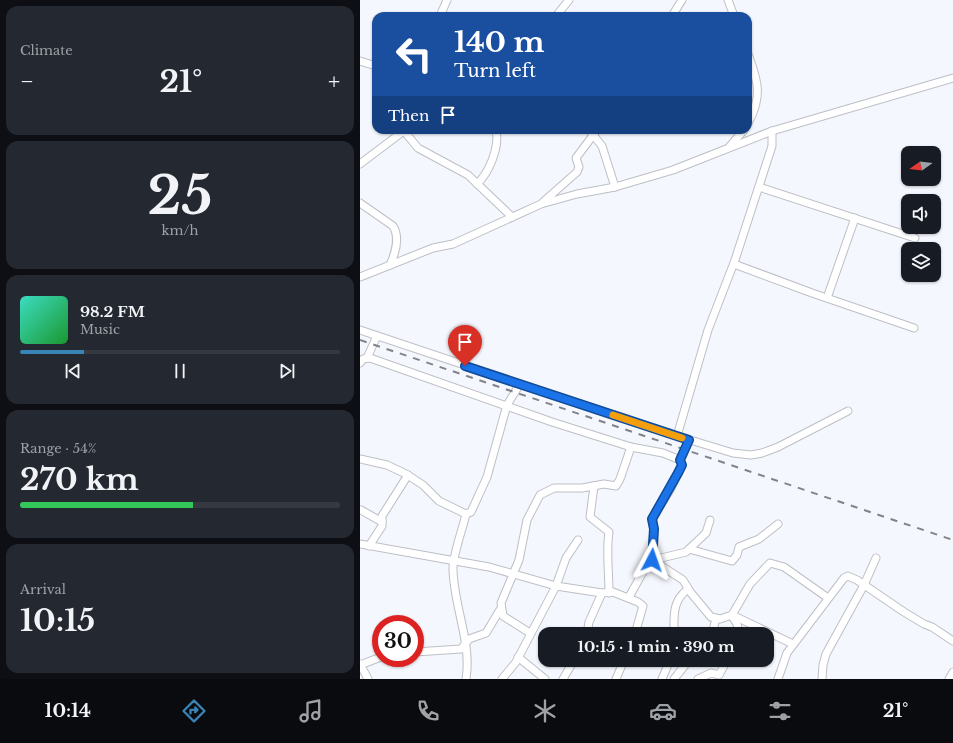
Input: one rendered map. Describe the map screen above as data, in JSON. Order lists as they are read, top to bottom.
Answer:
{
  "north": "left",
  "page": {
    "tile": [
      "Climate",
      ["25", "km/h"],
      ["Range · 54%", "270 km"],
      ["Arrival", "10:15"]
    ],
    "turn": ["140 m", "Turn left"],
    "heat": ["−", "21°", "+"],
    "then": "Then",
    "song": ["98.2 FM", "Music"],
    "limit": "30",
    "trip": "10:15 · 1 min · 390 m",
    "tabs": ["10:14", "21°"]
  }
}
